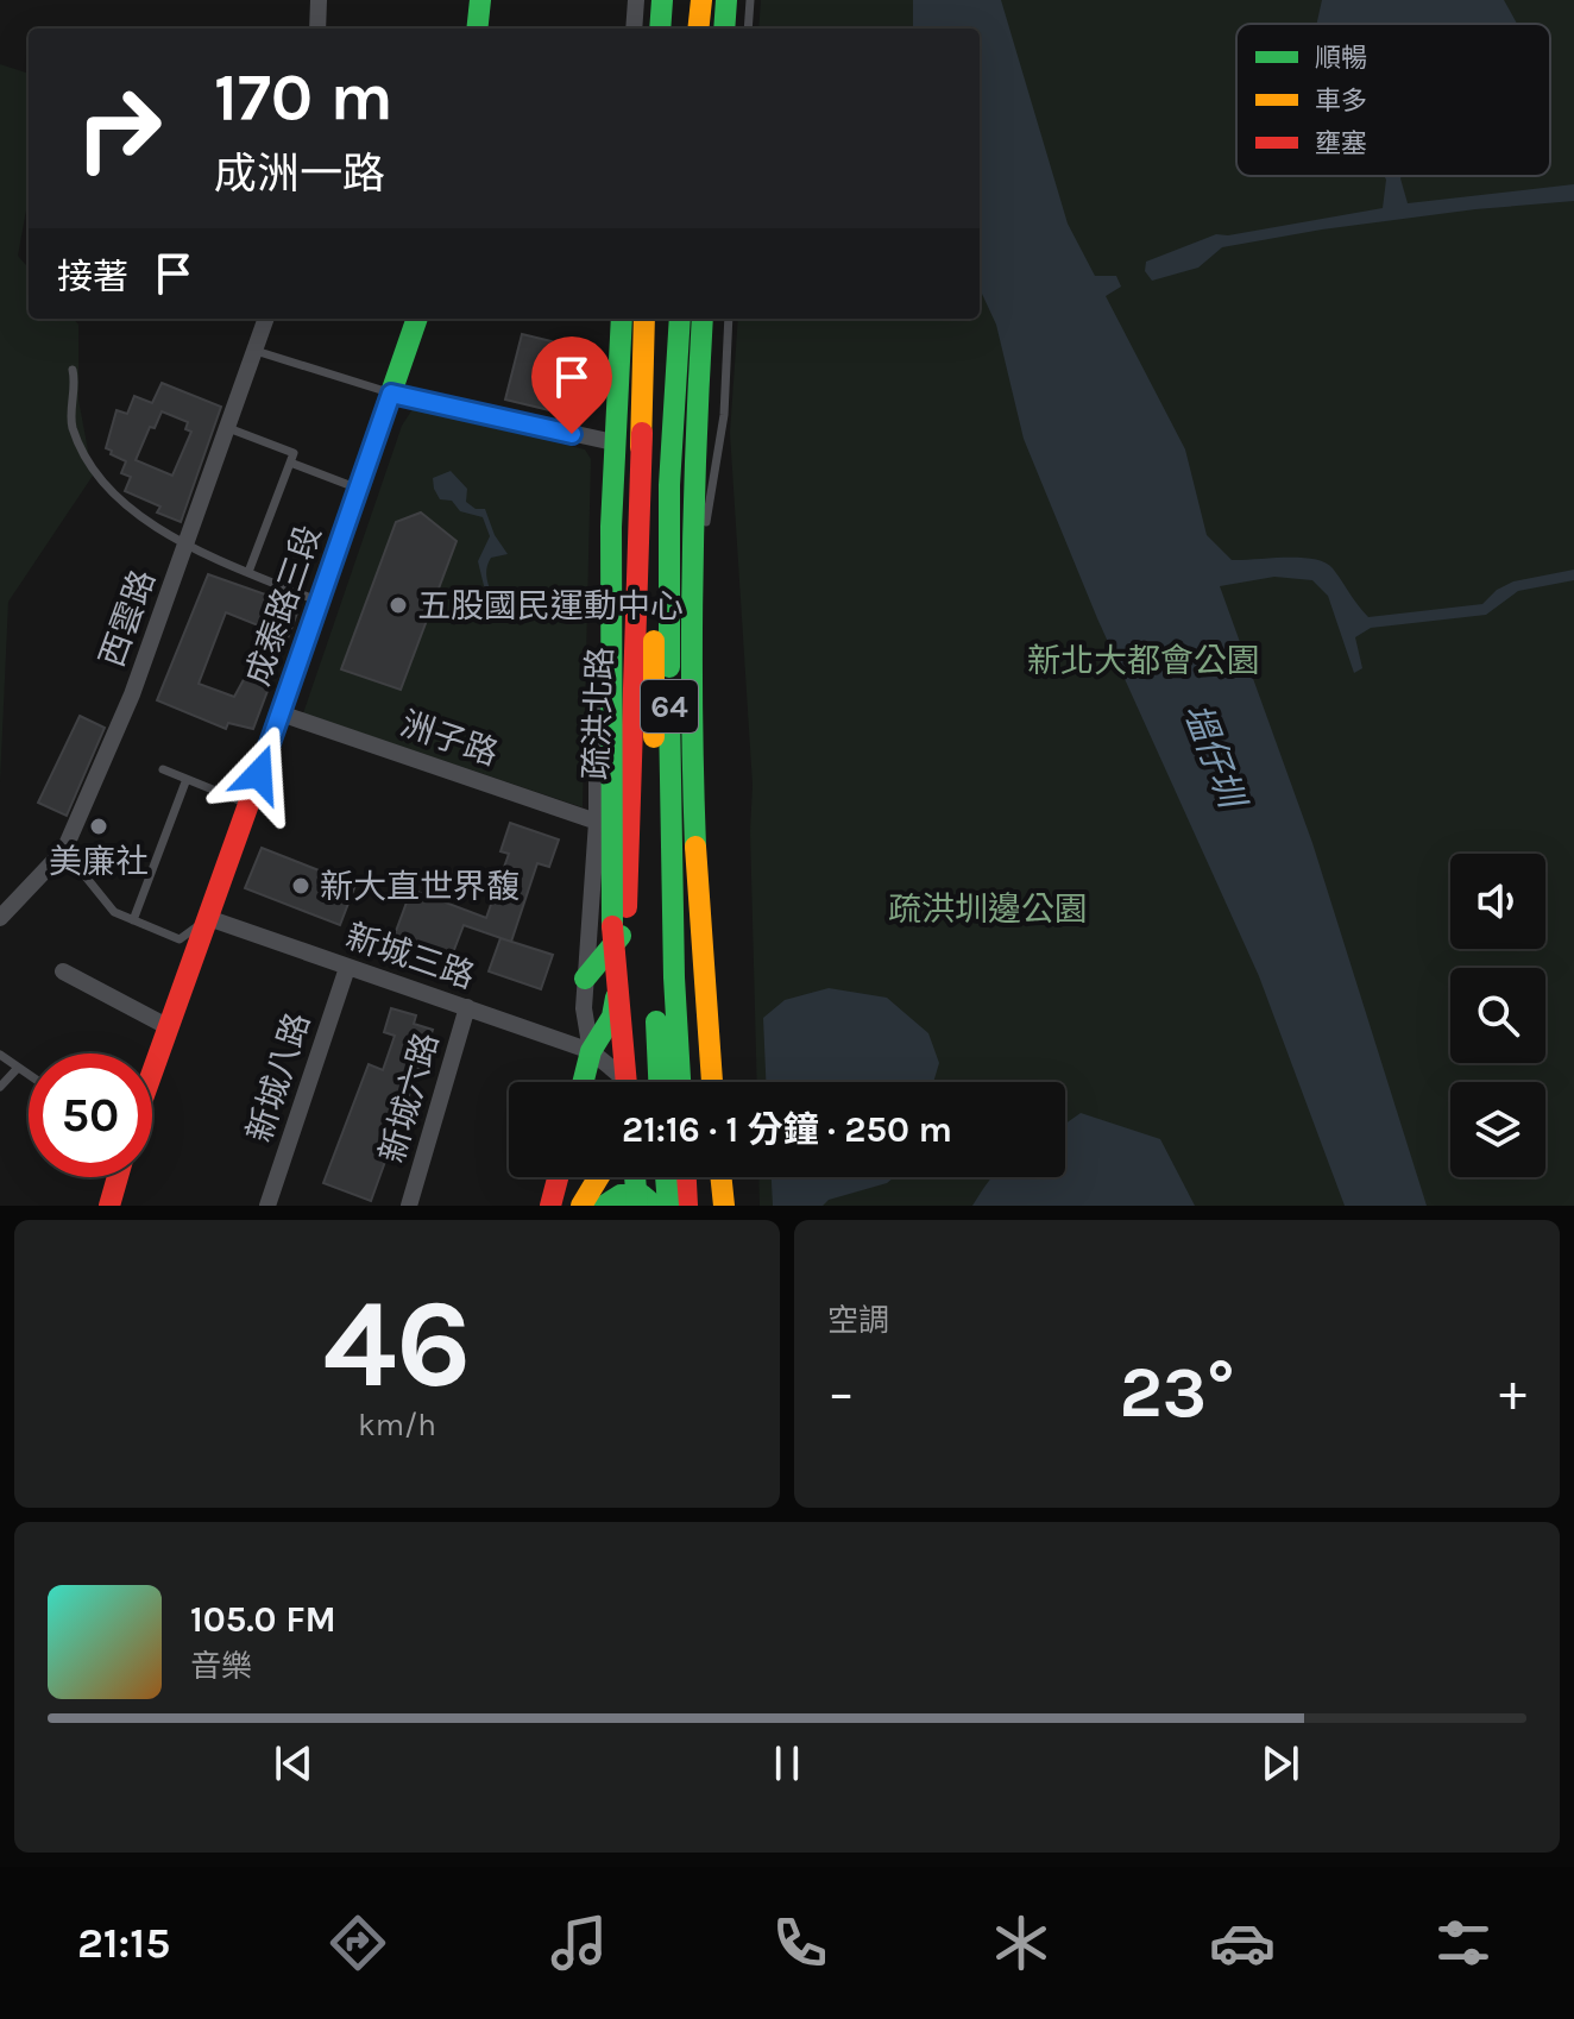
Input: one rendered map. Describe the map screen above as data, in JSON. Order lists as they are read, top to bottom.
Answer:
{
  "streets": {
    "main road": ["成泰路三段", "64", "疏洪北路"],
    "street": [
      "西雲路",
      "洲子路",
      "新城三路",
      "新城八路",
      "新城六路"
    ]
  },
  "crossings": [
    ["成泰路三段", "洲子路"],
    ["成泰路三段", "新城三路"],
    ["疏洪北路", "洲子路"],
    ["疏洪北路", "新城三路"],
    ["新城三路", "新城八路"],
    ["新城三路", "新城六路"]
  ],
  "water": ["塭仔圳"],
  "parks": ["新北大都會公園", "疏洪圳邊公園"],
  "places": ["五股國民運動中心", "美廉社", "新大直世界馥"],
  "legend": ["順暢", "車多", "壅塞"],
  "page": {
    "turn": ["170 m", "成洲一路"],
    "then": "接著",
    "limit": "50",
    "trip": "21:16 · 1 分鐘 · 250 m",
    "tile": [
      ["46", "km/h"],
      "空調"
    ],
    "heat": ["−", "23°", "+"],
    "song": ["105.0 FM", "音樂"],
    "tabs": "21:15"
  }
}
